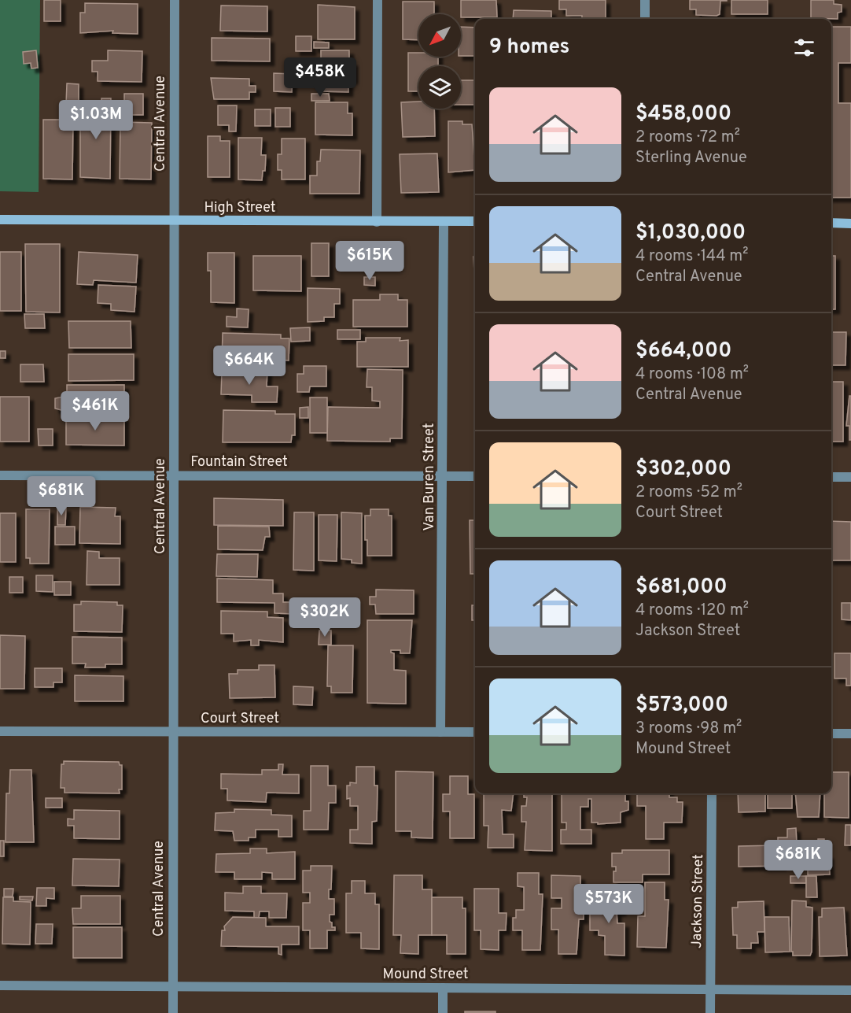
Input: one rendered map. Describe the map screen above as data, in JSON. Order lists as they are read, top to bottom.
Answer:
{
  "streets": {
    "main road": ["High Street"],
    "street": [
      "Central Avenue",
      "Fountain Street",
      "Van Buren Street",
      "Court Street",
      "Jackson Street",
      "Mound Street"
    ]
  },
  "crossings": [
    ["Central Avenue", "High Street"],
    ["Central Avenue", "Fountain Street"],
    ["Central Avenue", "Court Street"],
    ["Central Avenue", "Mound Street"],
    ["High Street", "Van Buren Street"],
    ["Fountain Street", "Van Buren Street"],
    ["Van Buren Street", "Court Street"],
    ["Jackson Street", "Mound Street"]
  ],
  "north": "bottom left",
  "page": {
    "heading": "9 homes",
    "price": [
      "$458K",
      "$1.03M",
      "$615K",
      "$664K",
      "$461K",
      "$681K",
      "$302K",
      "$681K",
      "$573K"
    ],
    "list": [
      {
        "name": "$458,000",
        "note": "2 rooms · 72 m² · Sterling Avenue"
      },
      {
        "name": "$1,030,000",
        "note": "4 rooms · 144 m² · Central Avenue"
      },
      {
        "name": "$664,000",
        "note": "4 rooms · 108 m² · Central Avenue"
      },
      {
        "name": "$302,000",
        "note": "2 rooms · 52 m² · Court Street"
      },
      {
        "name": "$681,000",
        "note": "4 rooms · 120 m² · Jackson Street"
      },
      {
        "name": "$573,000",
        "note": "3 rooms · 98 m² · Mound Street"
      }
    ]
  }
}
